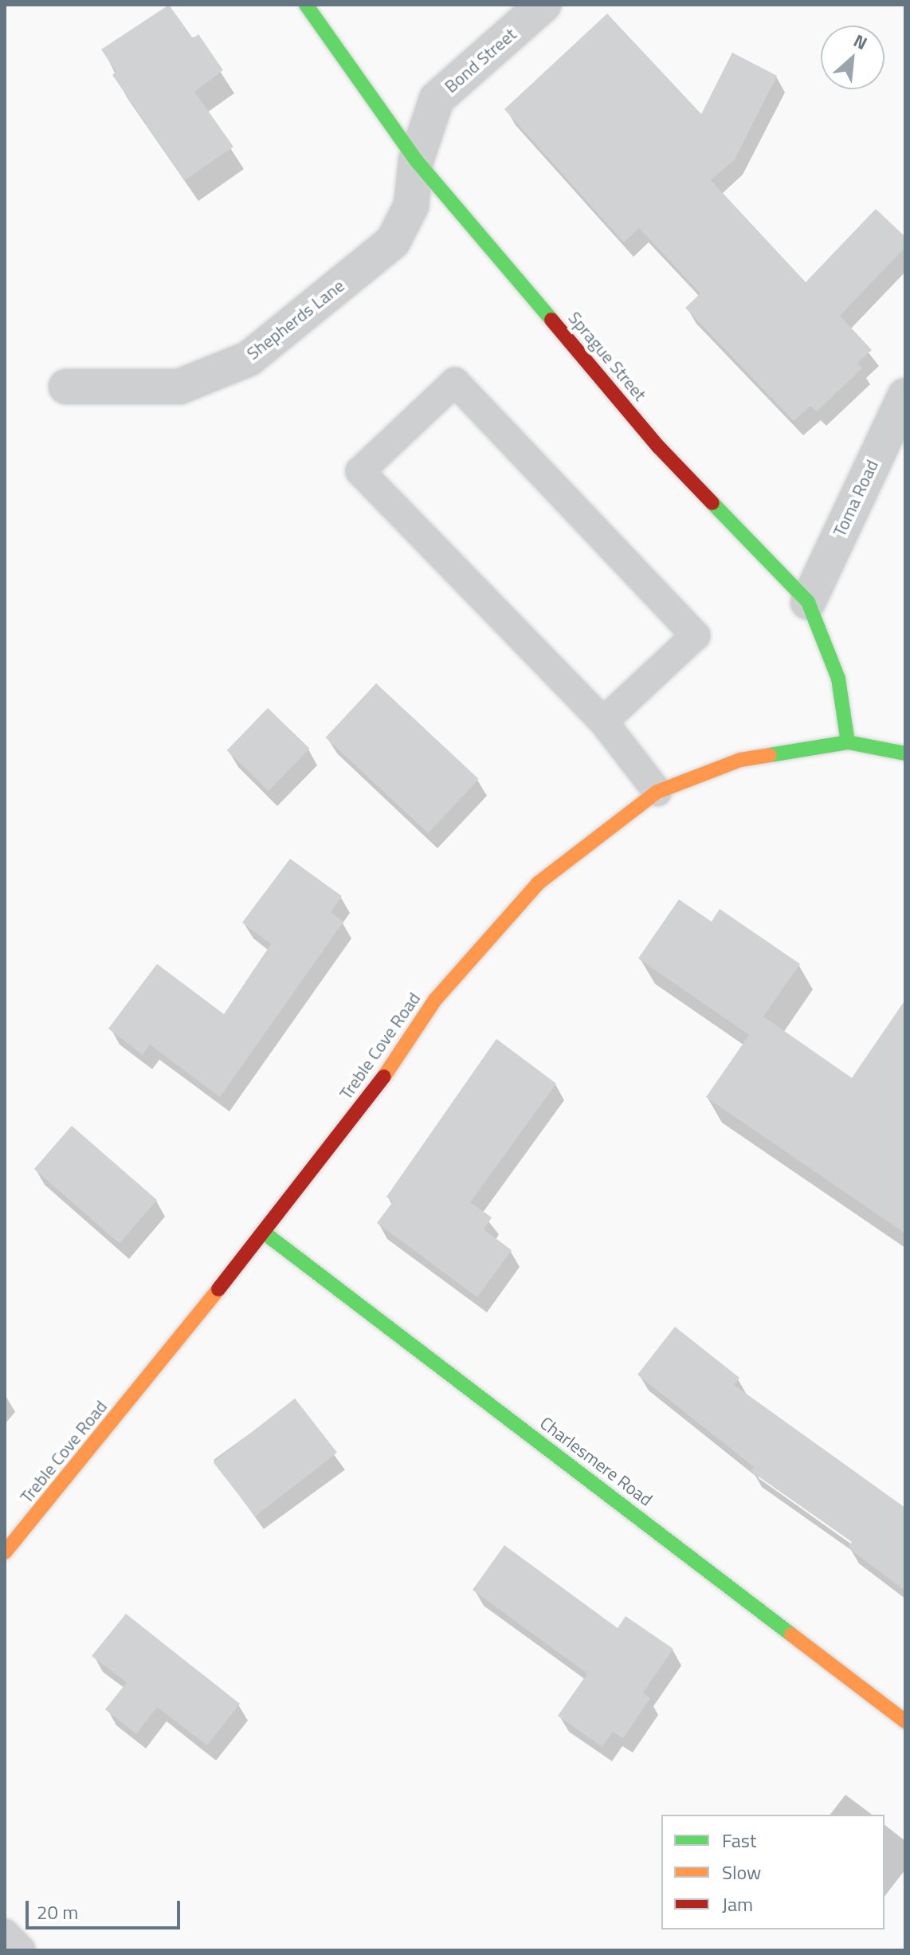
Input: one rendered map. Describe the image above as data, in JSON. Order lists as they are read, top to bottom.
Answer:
{
  "streets": {
    "street": [
      "Bond Street",
      "Shepherds Lane",
      "Sprague Street",
      "Toma Road",
      "Treble Cove Road",
      "Charlesmere Road"
    ]
  },
  "crossings": [
    ["Bond Street", "Shepherds Lane"],
    ["Bond Street", "Sprague Street"],
    ["Shepherds Lane", "Sprague Street"],
    ["Sprague Street", "Toma Road"],
    ["Sprague Street", "Treble Cove Road"],
    ["Treble Cove Road", "Charlesmere Road"]
  ],
  "legend": ["Fast", "Slow", "Jam"],
  "scale_bar": "20 m",
  "north": "top right"
}
